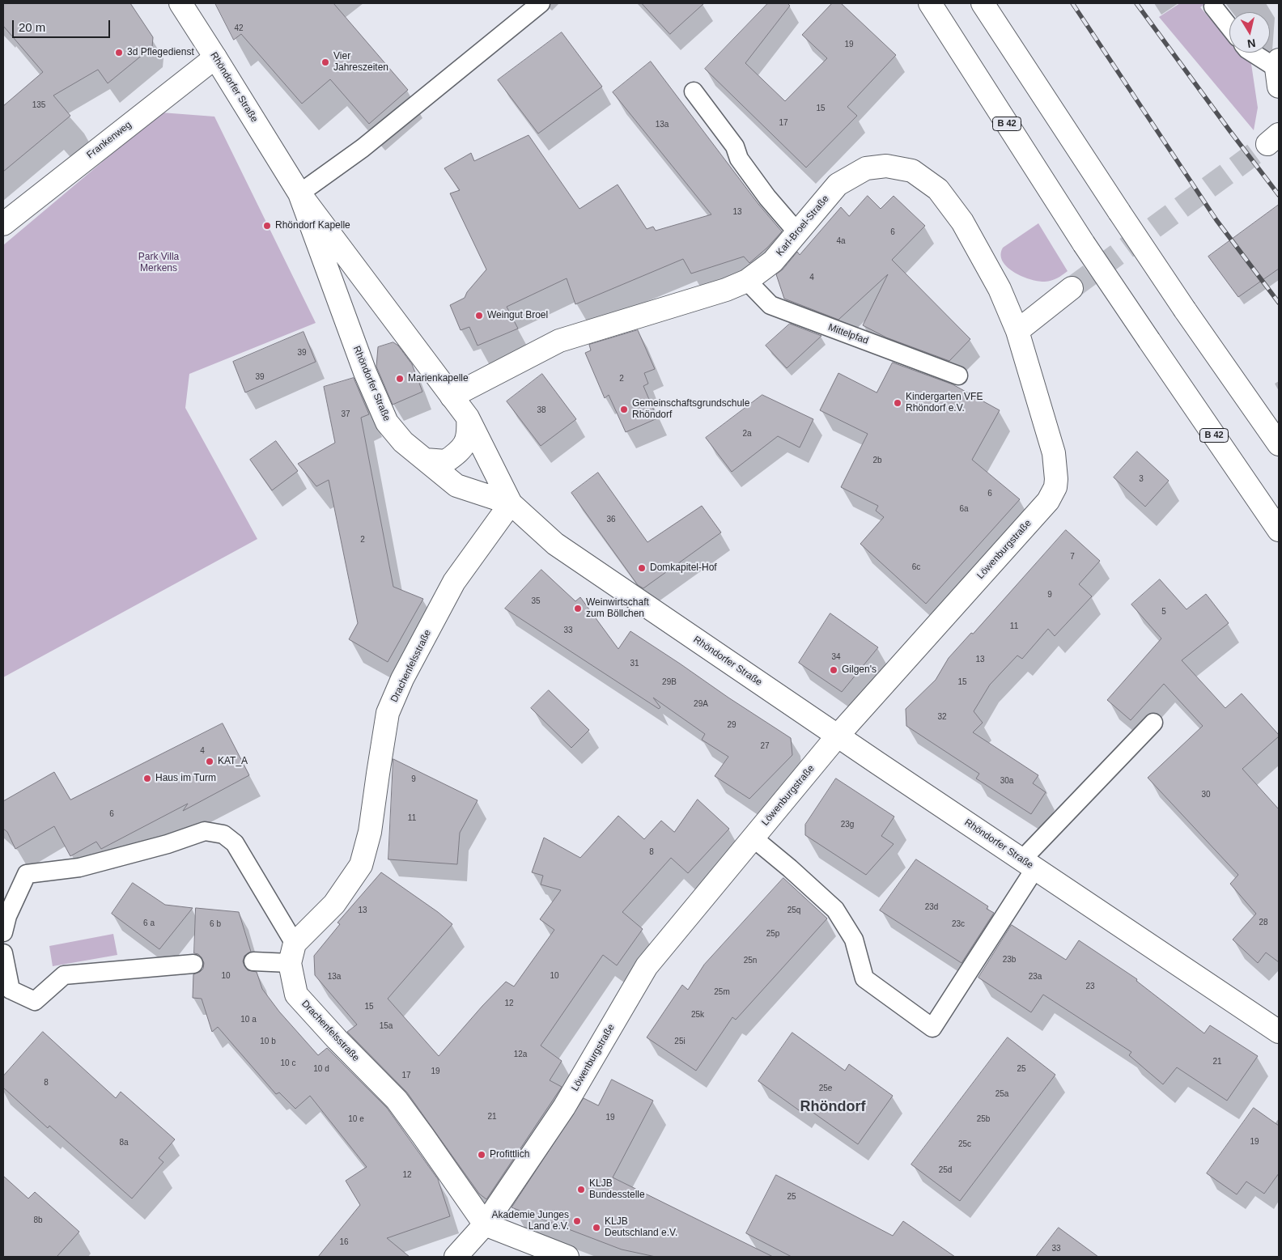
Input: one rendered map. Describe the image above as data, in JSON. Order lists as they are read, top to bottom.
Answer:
{
  "streets": {
    "main road": [
      "Rhöndorfer Straße",
      "B 42",
      "Frankenweg",
      "Karl-Broel-Straße",
      "Löwenburgstraße",
      "Drachenfelsstraße"
    ],
    "lane": ["Mittelpfad"]
  },
  "crossings": [
    ["Rhöndorfer Straße", "Frankenweg"],
    ["Rhöndorfer Straße", "Karl-Broel-Straße"],
    ["Rhöndorfer Straße", "Löwenburgstraße"],
    ["Rhöndorfer Straße", "Drachenfelsstraße"],
    ["Karl-Broel-Straße", "Mittelpfad"],
    ["Karl-Broel-Straße", "Löwenburgstraße"],
    ["Löwenburgstraße", "Drachenfelsstraße"]
  ],
  "districts": ["Rhöndorf"],
  "parks": ["Park Villa Merkens"],
  "places": [
    "3d Pflegedienst",
    "Vier Jahreszeiten",
    "Rhöndorf Kapelle",
    "Weingut Broel",
    "Marienkapelle",
    "Kindergarten VFE Rhöndorf e.V.",
    "Gemeinschaftsgrundschule Rhöndorf",
    "Domkapitel-Hof",
    "Weinwirtschaft zum Böllchen",
    "Gilgen's",
    "KAT_A",
    "Haus im Turm",
    "Profittlich",
    "KLJB Bundesstelle",
    "Akademie Junges Land e.V.",
    "KLJB Deutschland e.V."
  ],
  "house_numbers": [
    "42",
    "19",
    "135",
    "15",
    "17",
    "13a",
    "13",
    "6",
    "4a",
    "4",
    "39",
    "39",
    "2",
    "38",
    "37",
    "2a",
    "2b",
    "3",
    "6",
    "6a",
    "36",
    "2",
    "7",
    "6c",
    "9",
    "35",
    "5",
    "11",
    "33",
    "34",
    "13",
    "31",
    "29B",
    "15",
    "29A",
    "32",
    "29",
    "27",
    "4",
    "9",
    "30a",
    "30",
    "6",
    "11",
    "23g",
    "8",
    "23d",
    "13",
    "25q",
    "28",
    "6 a",
    "6 b",
    "23c",
    "25p",
    "23b",
    "25n",
    "10",
    "10",
    "13a",
    "23a",
    "23",
    "25m",
    "12",
    "15",
    "25k",
    "10 a",
    "15a",
    "10 b",
    "25i",
    "12a",
    "21",
    "10 c",
    "10 d",
    "25",
    "19",
    "17",
    "8",
    "25e",
    "25a",
    "21",
    "19",
    "10 e",
    "25b",
    "19",
    "8a",
    "25c",
    "25d",
    "12",
    "25",
    "8b",
    "16",
    "33"
  ],
  "scale_bar": "20 m",
  "north": "bottom"
}
